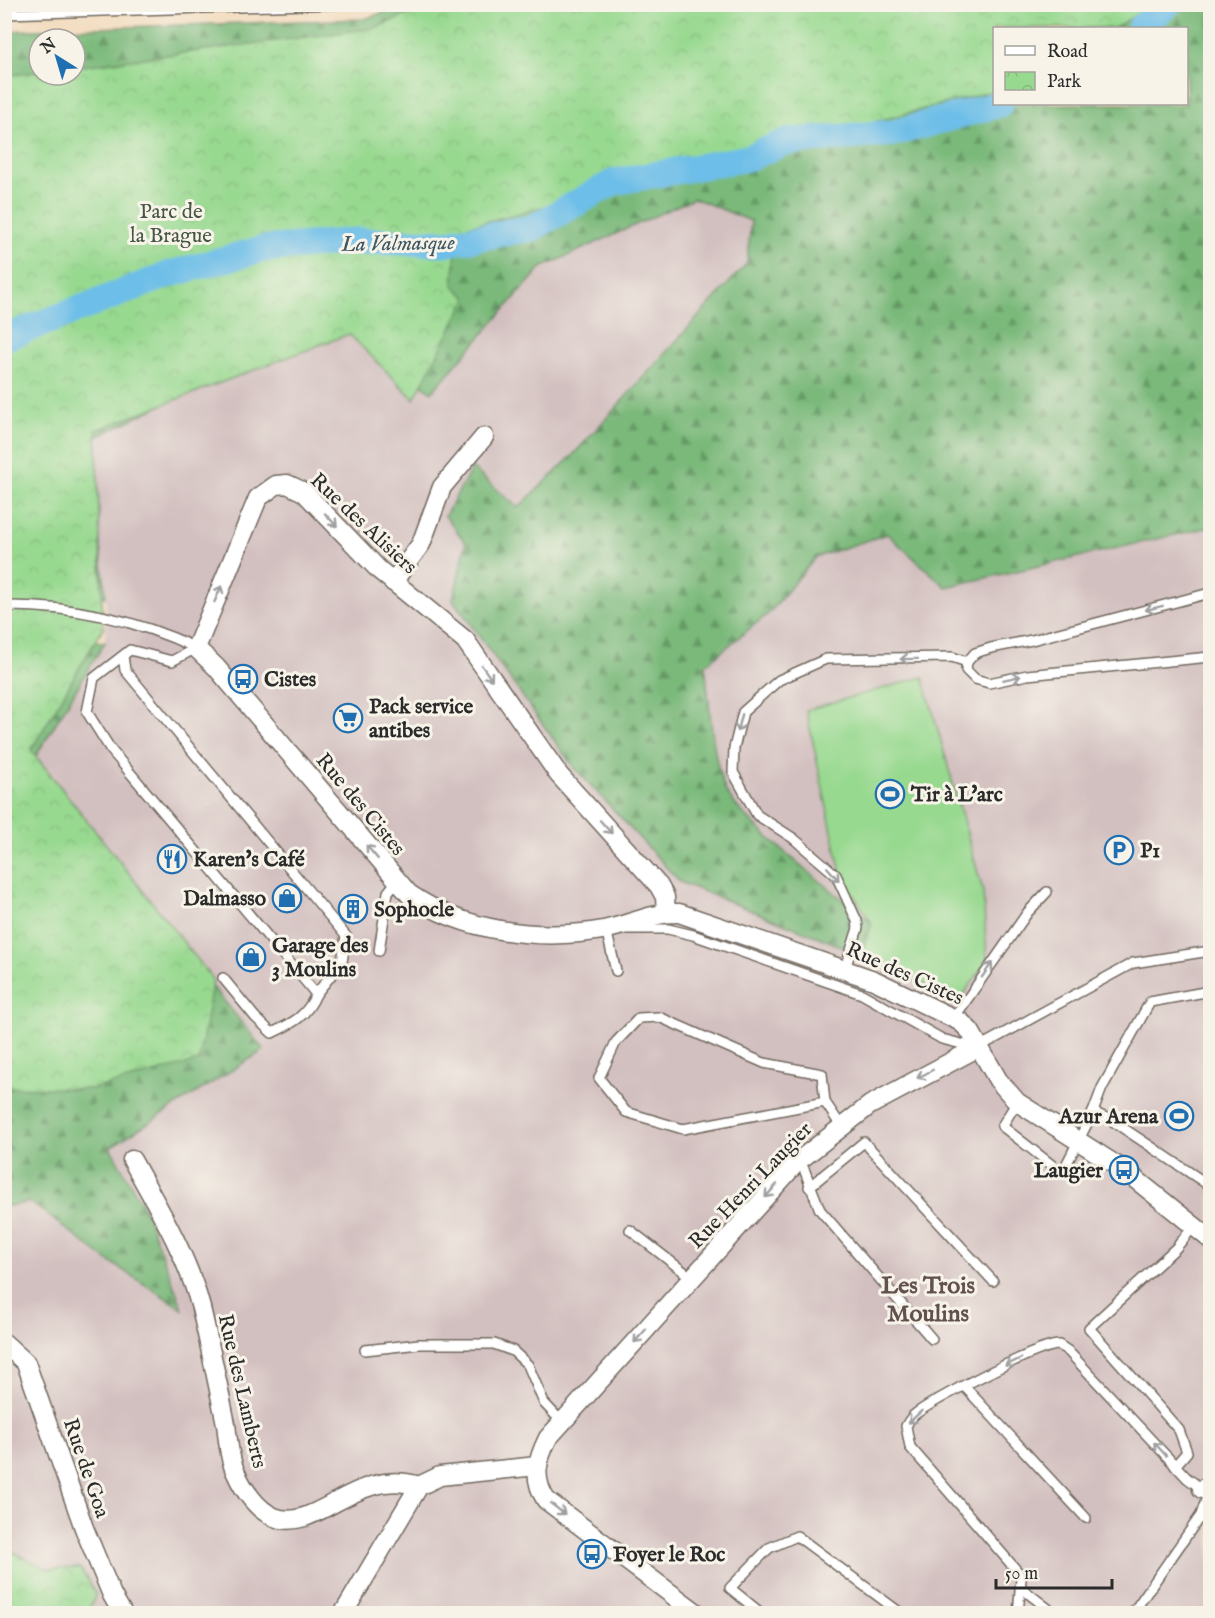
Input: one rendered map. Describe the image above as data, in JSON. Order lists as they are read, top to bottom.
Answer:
{
  "streets": {
    "street": [
      "Rue des Alisiers",
      "Rue des Cistes",
      "Rue Henri Laugier",
      "Rue des Lamberts",
      "Rue de Goa"
    ]
  },
  "crossings": [
    ["Rue des Alisiers", "Rue des Cistes"],
    ["Rue des Cistes", "Rue Henri Laugier"]
  ],
  "one_way": ["Rue Henri Laugier"],
  "districts": ["Les Trois Moulins"],
  "water": ["La Valmasque"],
  "parks": ["Parc de la Brague"],
  "places": {
    "bus stop": ["Cistes", "Laugier", "Foyer le Roc"],
    "supermarket": ["Pack service antibes"],
    "sports": ["Tir à L'arc", "Azur Arena"],
    "parking": ["P1"],
    "restaurant": ["Karen's Café"],
    "shop": ["Dalmasso", "Garage des 3 Moulins"],
    "building": ["Sophocle"]
  },
  "legend": ["Road", "Park"],
  "scale_bar": "50 m",
  "north": "top left"
}
